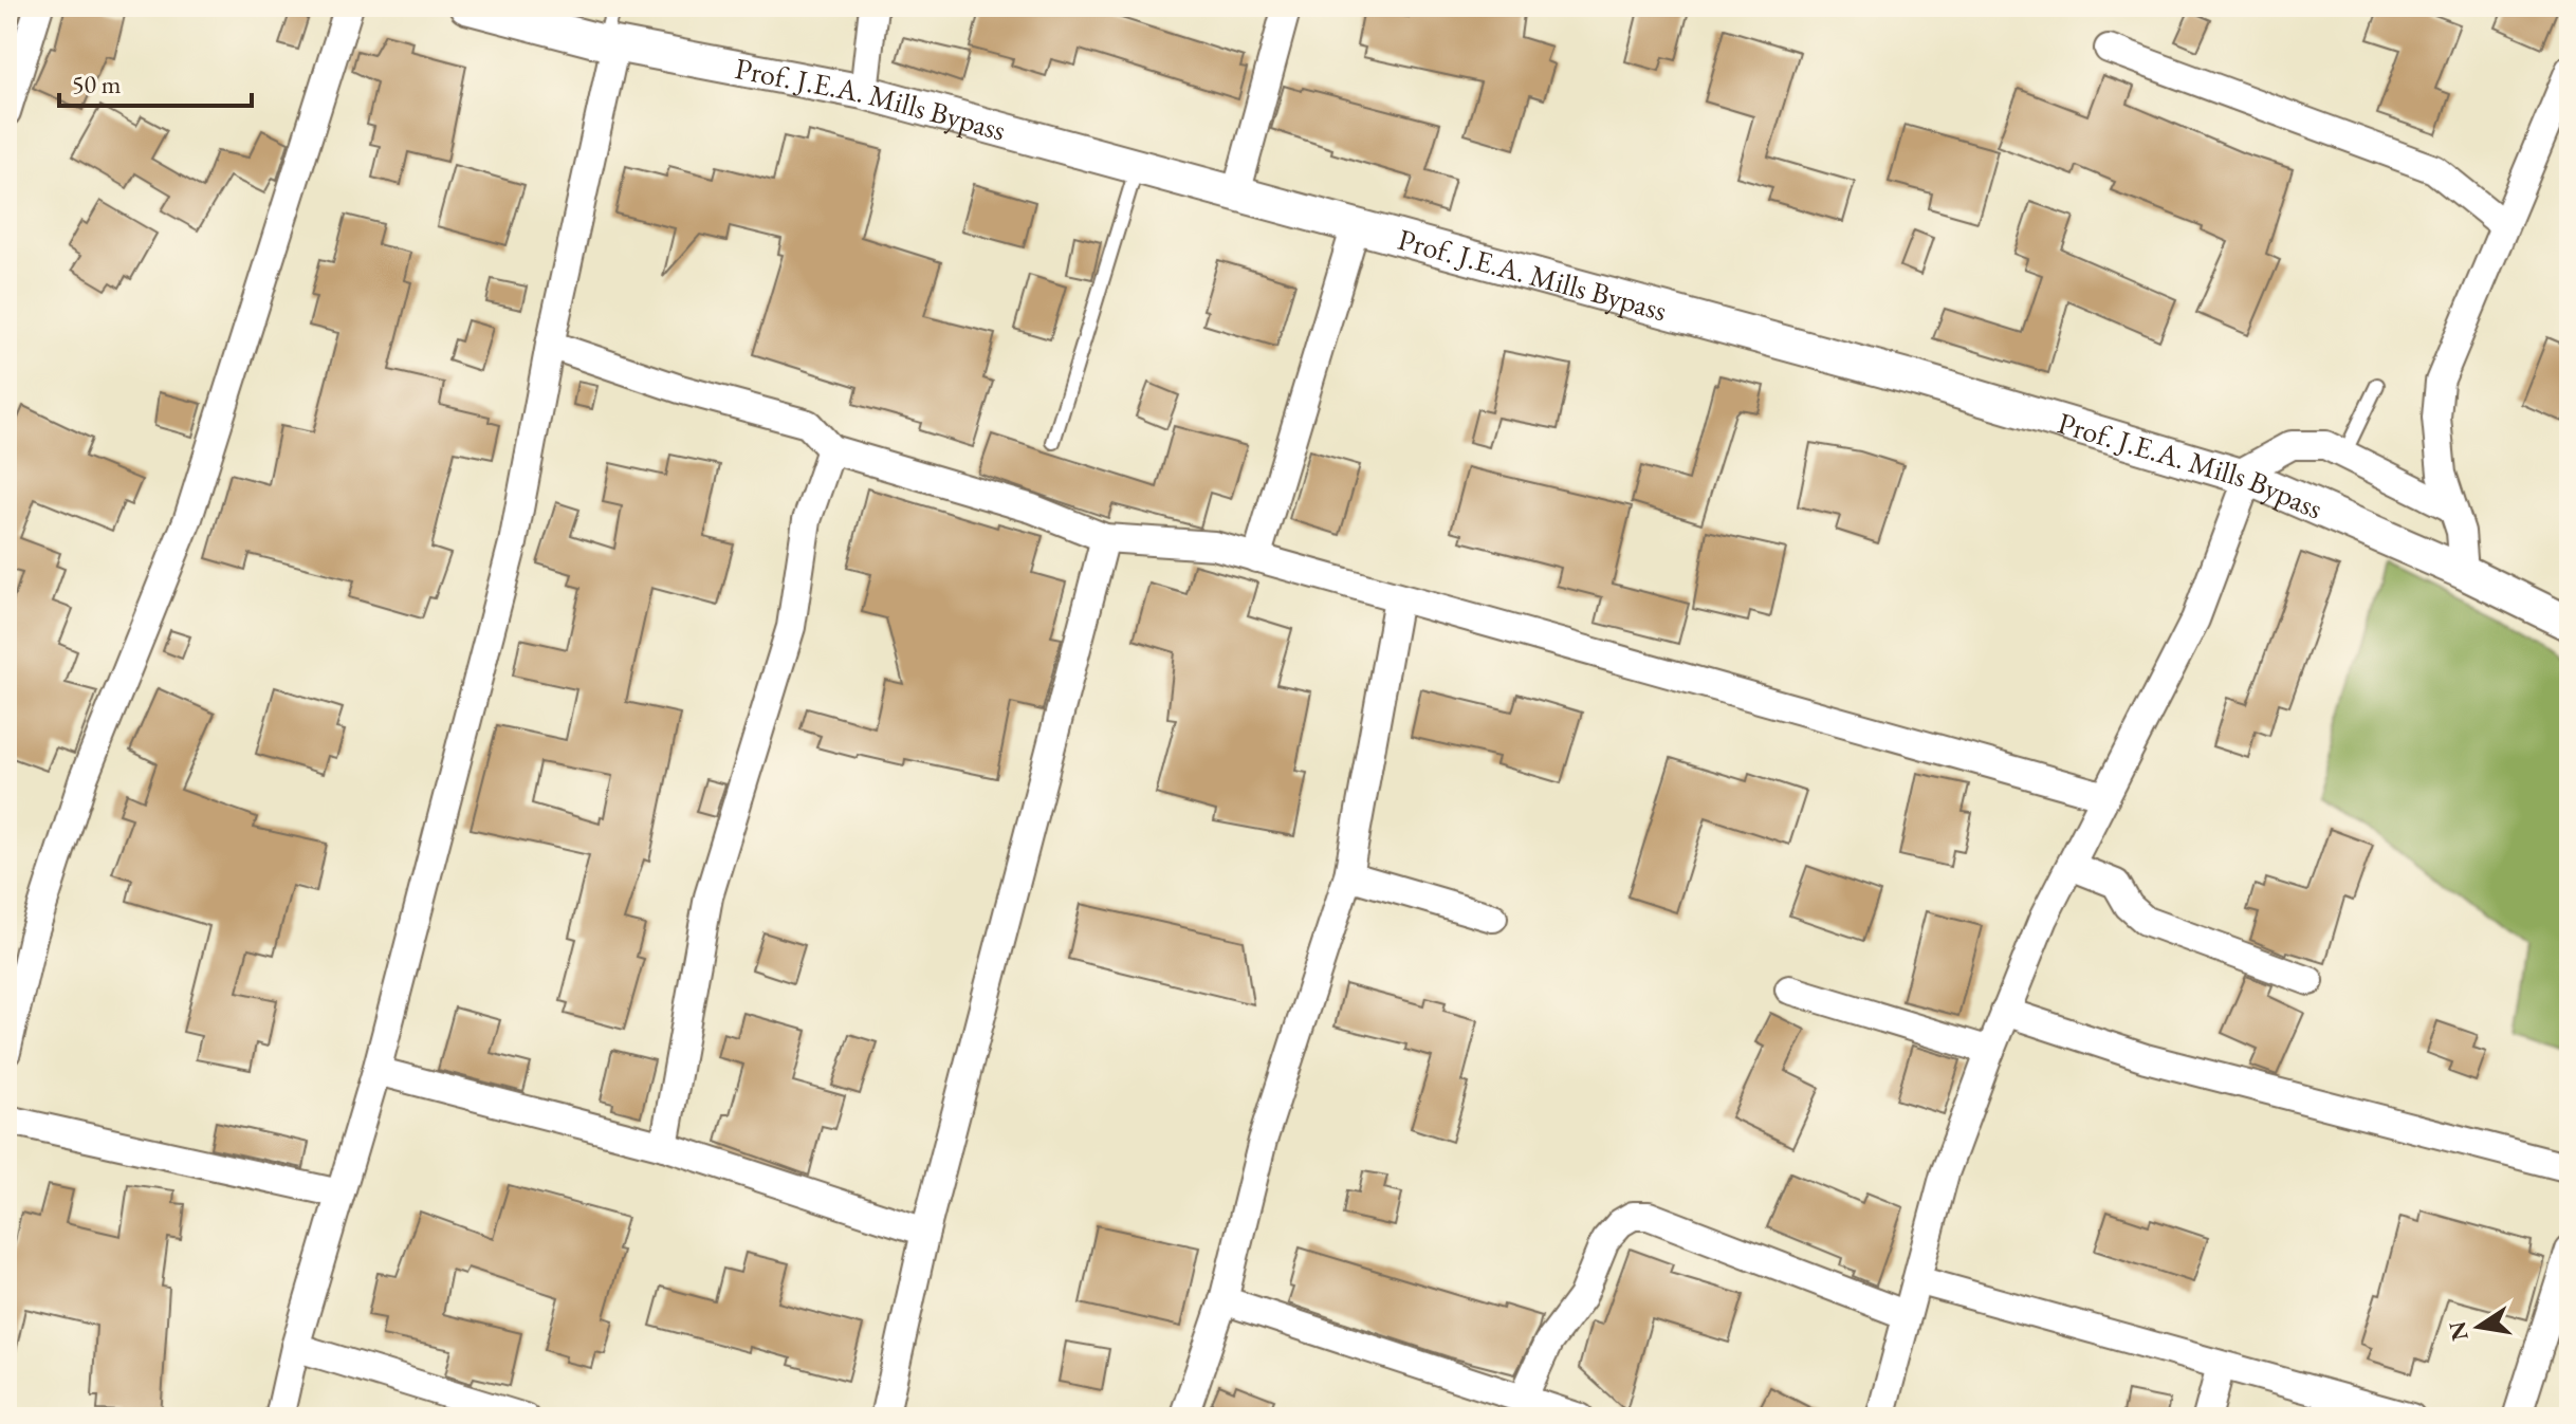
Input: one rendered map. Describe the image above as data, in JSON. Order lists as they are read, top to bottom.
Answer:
{
  "streets": {
    "street": ["Prof. J.E.A. Mills Bypass"]
  },
  "scale_bar": "50 m",
  "north": "left"
}
